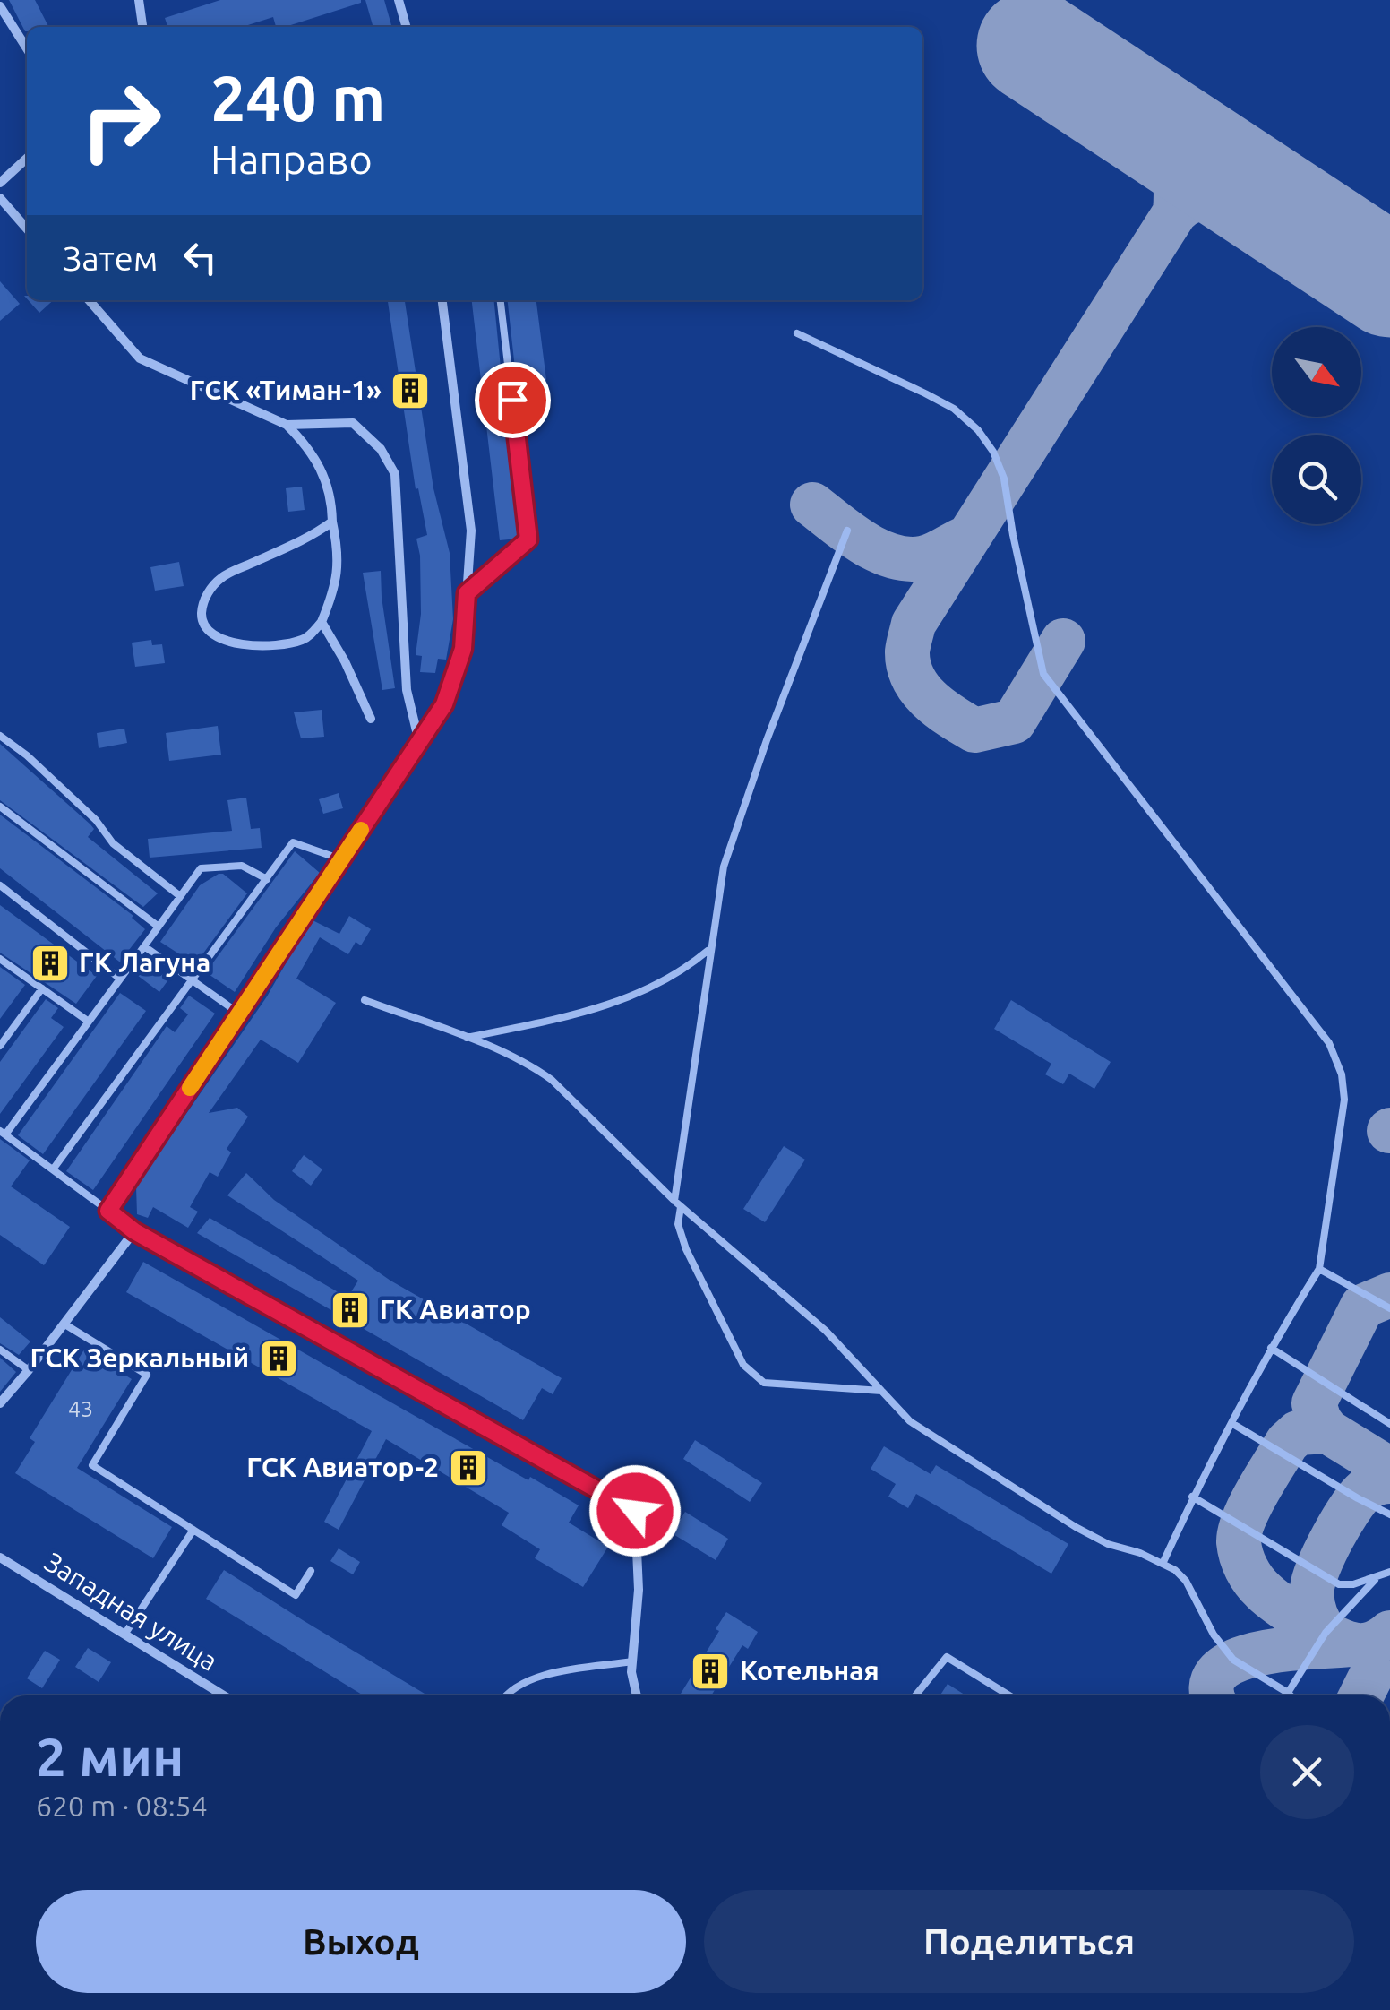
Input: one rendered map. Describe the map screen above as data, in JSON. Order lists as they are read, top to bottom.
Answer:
{
  "streets": {
    "street": ["Западная улица"]
  },
  "places": {
    "building": [
      "ГСК «Тиман-1»",
      "ГК Лагуна",
      "ГК Авиатор",
      "ГСК Зеркальный",
      "ГСК Авиатор-2",
      "Котельная"
    ]
  },
  "house_numbers": ["43"],
  "north": "bottom right",
  "page": {
    "turn": ["240 m", "Направо"],
    "then": "Затем",
    "heading": ["2 мин", "620 m · 08:54"],
    "buttons": ["Выход", "Поделиться"]
  }
}
